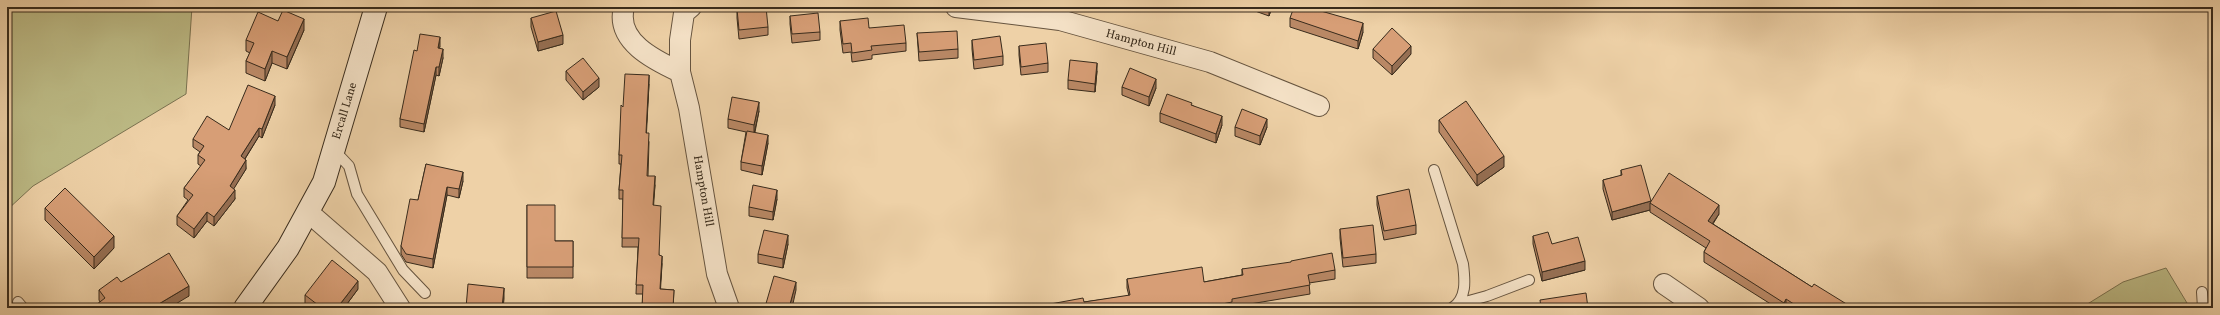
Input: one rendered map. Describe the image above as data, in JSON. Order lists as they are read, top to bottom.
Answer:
{
  "streets": {
    "street": ["Hampton Hill", "Ercall Lane"]
  }
}
